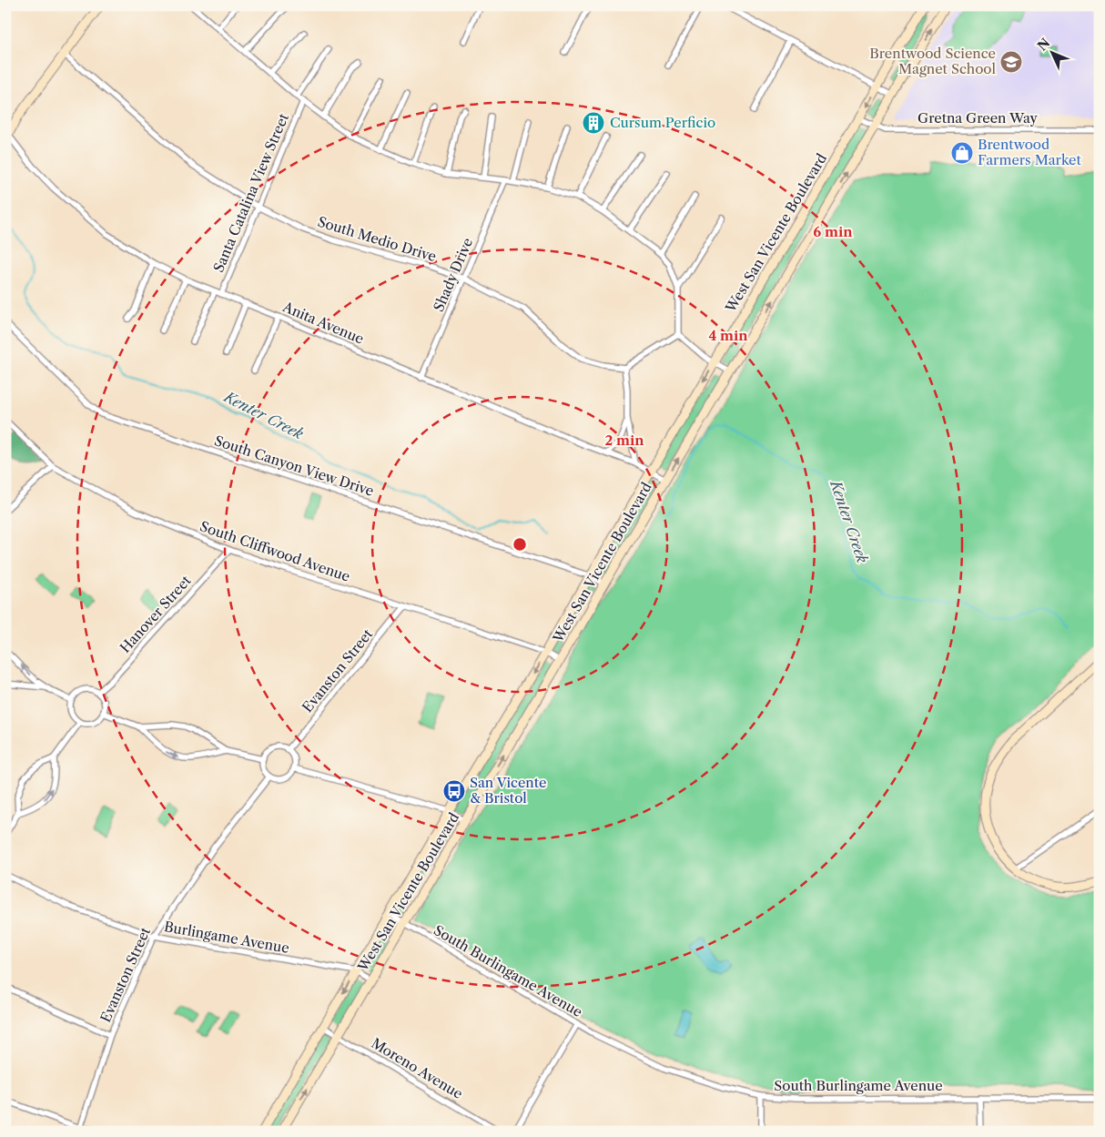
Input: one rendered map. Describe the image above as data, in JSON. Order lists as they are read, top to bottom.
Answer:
{
  "streets": {
    "main road": ["West San Vicente Boulevard"],
    "street": [
      "Gretna Green Way",
      "Santa Catalina View Street",
      "South Medio Drive",
      "Shady Drive",
      "Anita Avenue",
      "South Canyon View Drive",
      "South Cliffwood Avenue",
      "Hanover Street",
      "Evanston Street",
      "Burlingame Avenue",
      "South Burlingame Avenue",
      "Moreno Avenue"
    ]
  },
  "crossings": [
    ["Gretna Green Way", "West San Vicente Boulevard"],
    ["Santa Catalina View Street", "South Medio Drive"],
    ["Santa Catalina View Street", "Anita Avenue"],
    ["West San Vicente Boulevard", "Anita Avenue"],
    ["West San Vicente Boulevard", "South Canyon View Drive"],
    ["West San Vicente Boulevard", "South Cliffwood Avenue"],
    ["West San Vicente Boulevard", "Burlingame Avenue"],
    ["West San Vicente Boulevard", "South Burlingame Avenue"],
    ["West San Vicente Boulevard", "Moreno Avenue"],
    ["South Medio Drive", "Shady Drive"],
    ["Shady Drive", "Anita Avenue"],
    ["South Cliffwood Avenue", "Hanover Street"],
    ["South Cliffwood Avenue", "Evanston Street"],
    ["Evanston Street", "Burlingame Avenue"]
  ],
  "water": ["Kenter Creek"],
  "places": {
    "school or university": ["Brentwood Science Magnet School"],
    "building": ["Cursum Perficio"],
    "shop": ["Brentwood Farmers Market"],
    "bus stop": ["San Vicente & Bristol"]
  },
  "north": "top left",
  "rings": ["6 min", "4 min", "2 min"]
}
